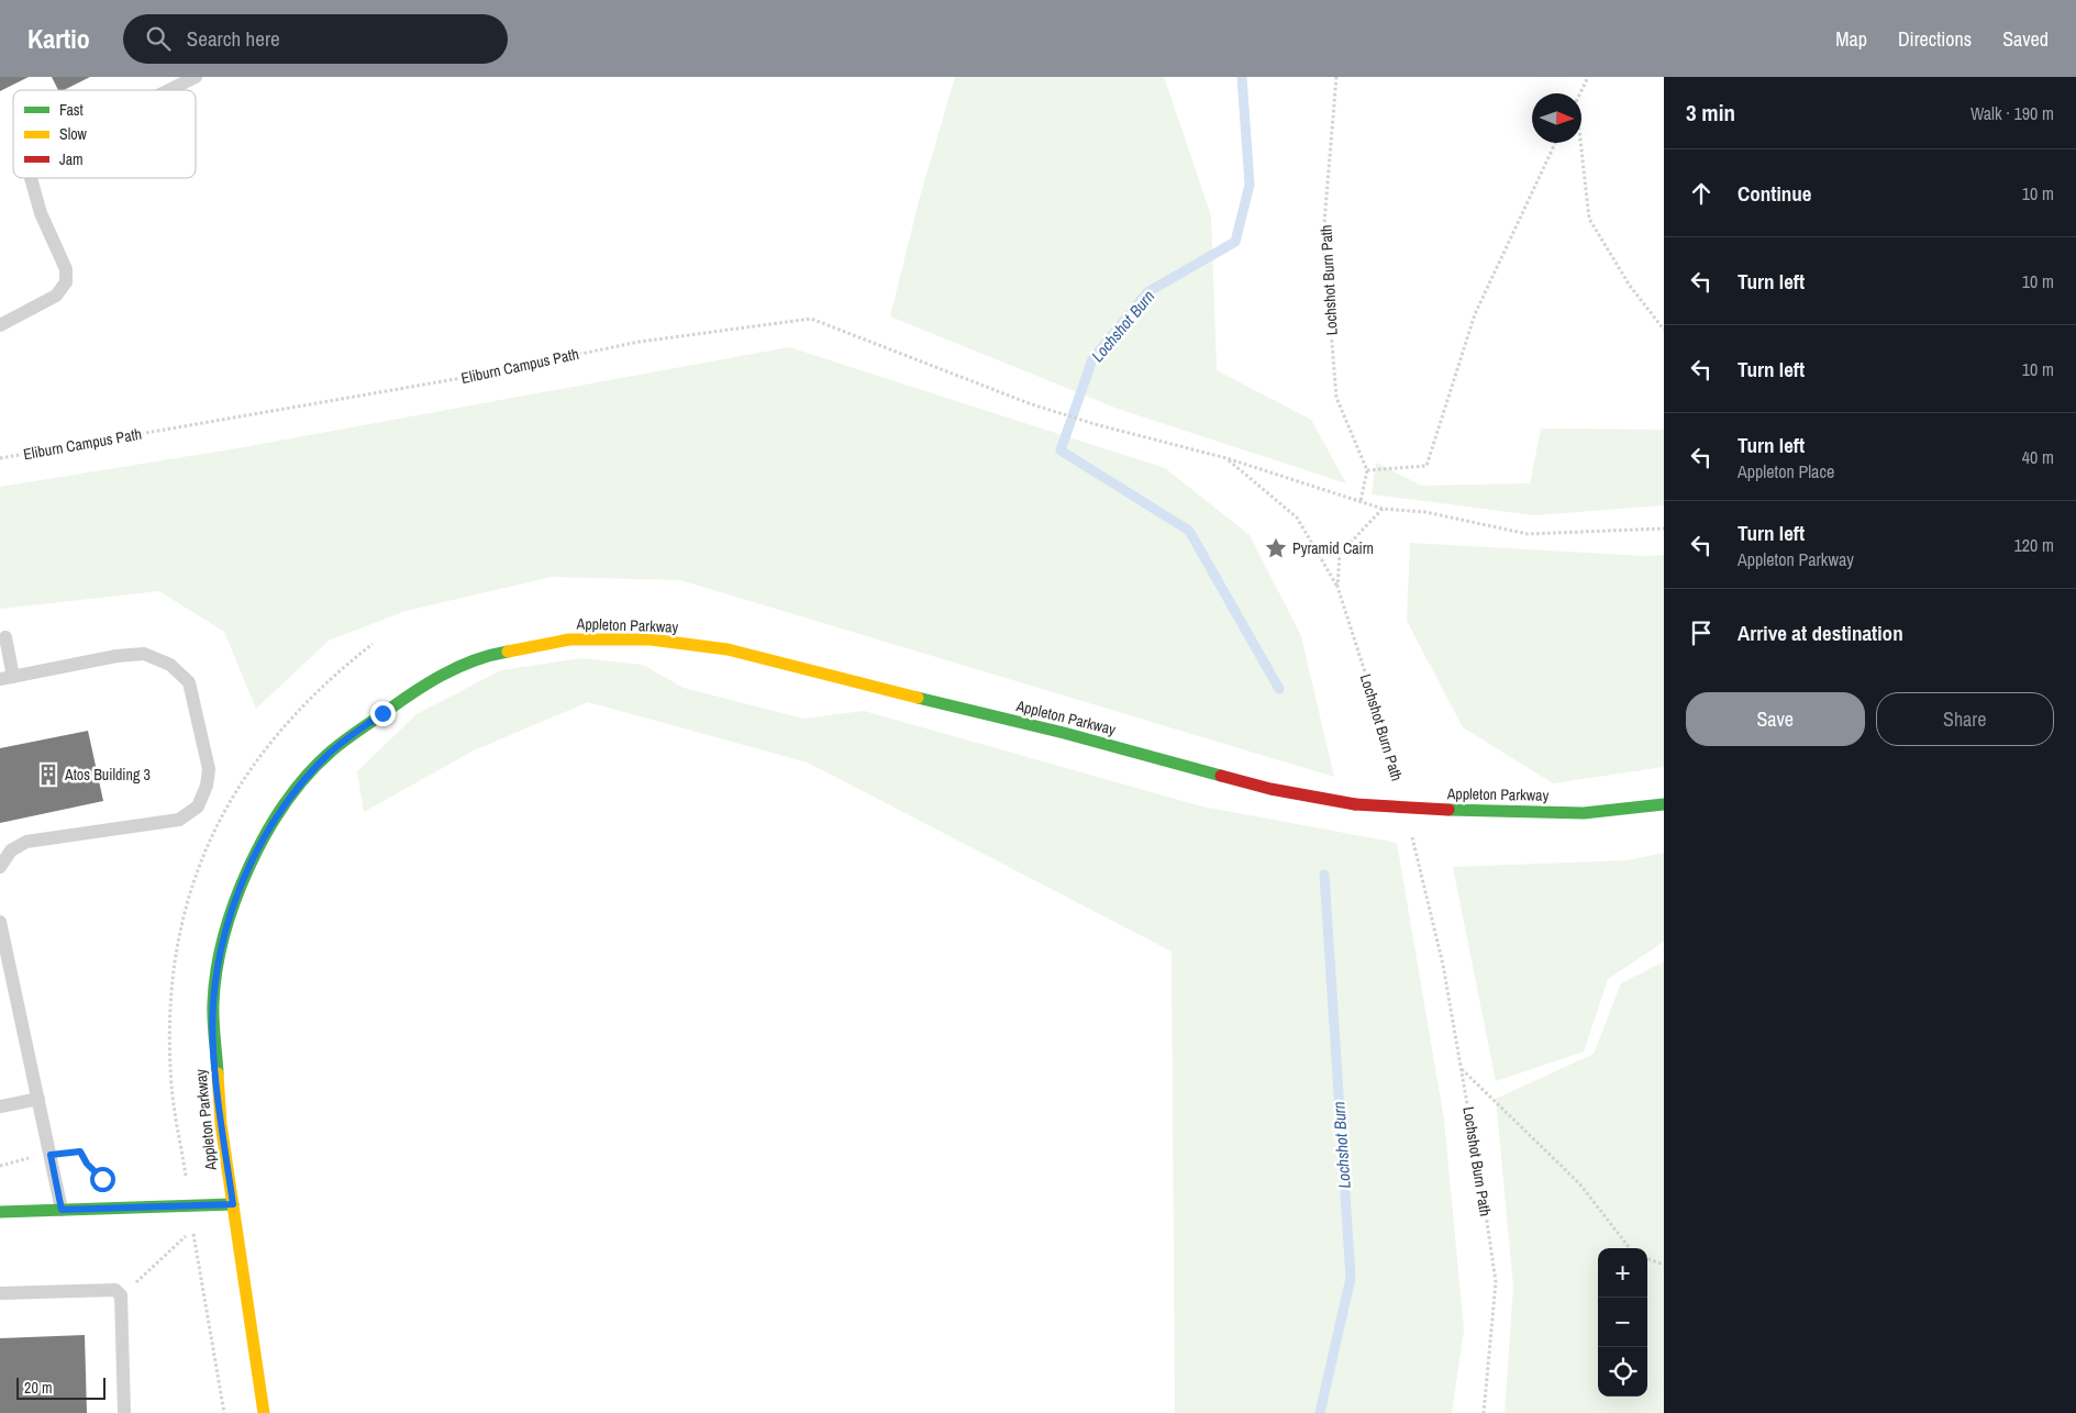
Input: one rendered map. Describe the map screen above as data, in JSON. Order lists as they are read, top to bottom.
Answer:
{
  "streets": {
    "street": ["Appleton Parkway"],
    "path": ["Lochshot Burn Path", "Eliburn Campus Path"]
  },
  "water": ["Lochshot Burn"],
  "places": {
    "place": ["Pyramid Cairn"],
    "building": ["Atos Building 3"]
  },
  "legend": ["Fast", "Slow", "Jam"],
  "scale_bar": "20 m",
  "north": "right",
  "page": {
    "header": "Kartio",
    "search": "Search here",
    "nav": ["Map", "Directions", "Saved"],
    "heading": ["3 min", "Walk · 190 m"],
    "list": [
      ["Continue", "10 m"],
      ["Turn left", "10 m"],
      ["Turn left", "10 m"],
      ["Turn left", "Appleton Place", "40 m"],
      ["Turn left", "Appleton Parkway", "120 m"],
      "Arrive at destination"
    ],
    "buttons": ["Save", "Share"],
    "map_buttons": ["+", "−"],
    "scale": "20 m"
  }
}
